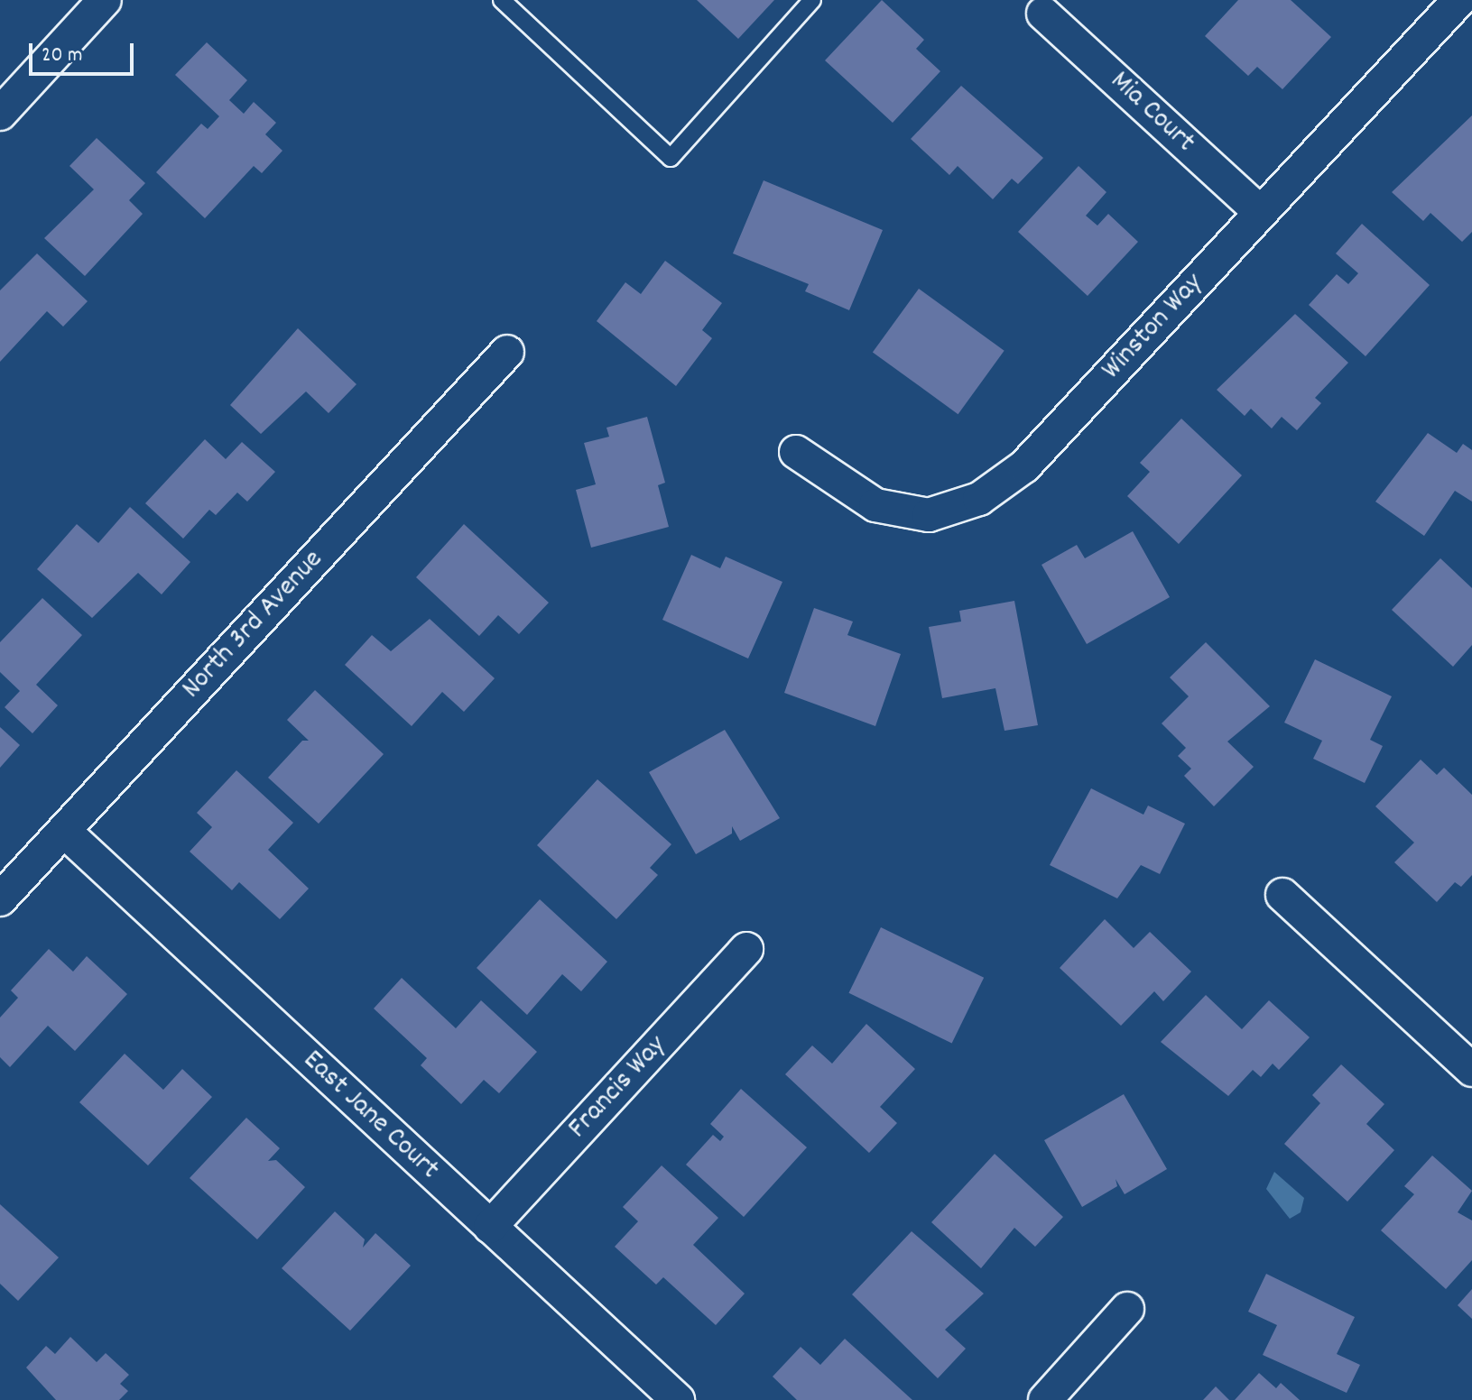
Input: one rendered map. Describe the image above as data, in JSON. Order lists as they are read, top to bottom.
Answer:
{
  "streets": {
    "street": [
      "Mia Court",
      "Winston Way",
      "North 3rd Avenue",
      "Francis Way",
      "East Jane Court"
    ]
  },
  "crossings": [
    ["Mia Court", "Winston Way"],
    ["North 3rd Avenue", "East Jane Court"],
    ["Francis Way", "East Jane Court"]
  ],
  "scale_bar": "20 m"
}
